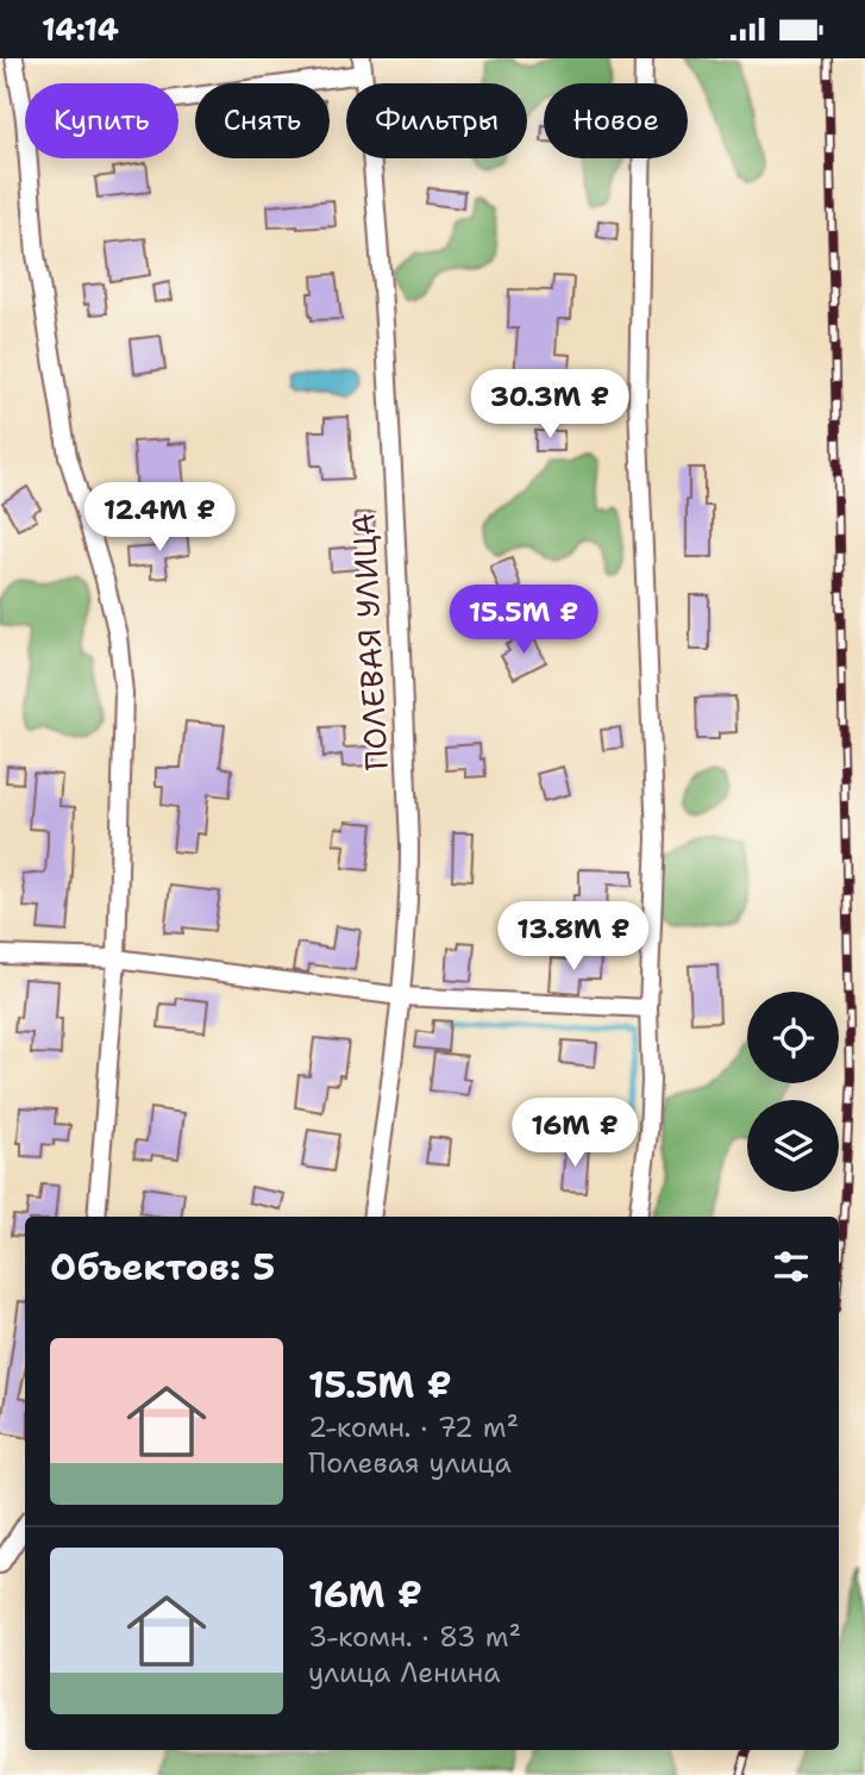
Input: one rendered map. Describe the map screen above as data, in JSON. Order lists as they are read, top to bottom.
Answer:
{
  "streets": {
    "street": ["ПОЛЕВАЯ УЛИЦА"]
  },
  "page": {
    "status": "14:14",
    "chip": [
      "Купить",
      "Снять",
      "Фильтры",
      "Новое"
    ],
    "price": [
      "30.3M ₽",
      "12.4M ₽",
      "15.5M ₽",
      "13.8M ₽",
      "16M ₽"
    ],
    "heading": "Объектов: 5",
    "list": [
      {
        "name": "15.5M ₽",
        "note": "2-комн. · 72 m² · Полевая улица"
      },
      {
        "name": "16M ₽",
        "note": "3-комн. · 83 m² · улица Ленина"
      }
    ]
  }
}
